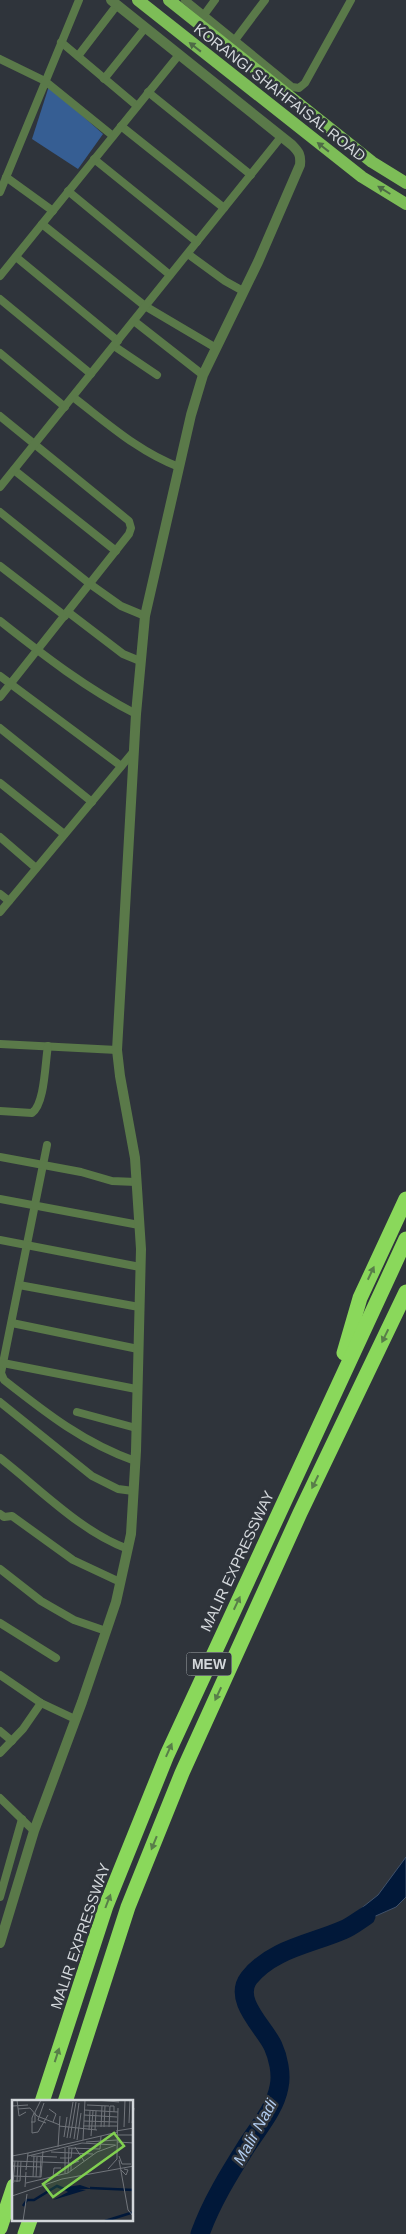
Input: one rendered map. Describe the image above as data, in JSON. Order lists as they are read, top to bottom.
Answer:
{
  "streets": {
    "highway": ["MALIR EXPRESSWAY", "MEW"],
    "main road": ["KORANGI SHAHFAISAL ROAD"]
  },
  "water": ["Malir Nadi"]
}
